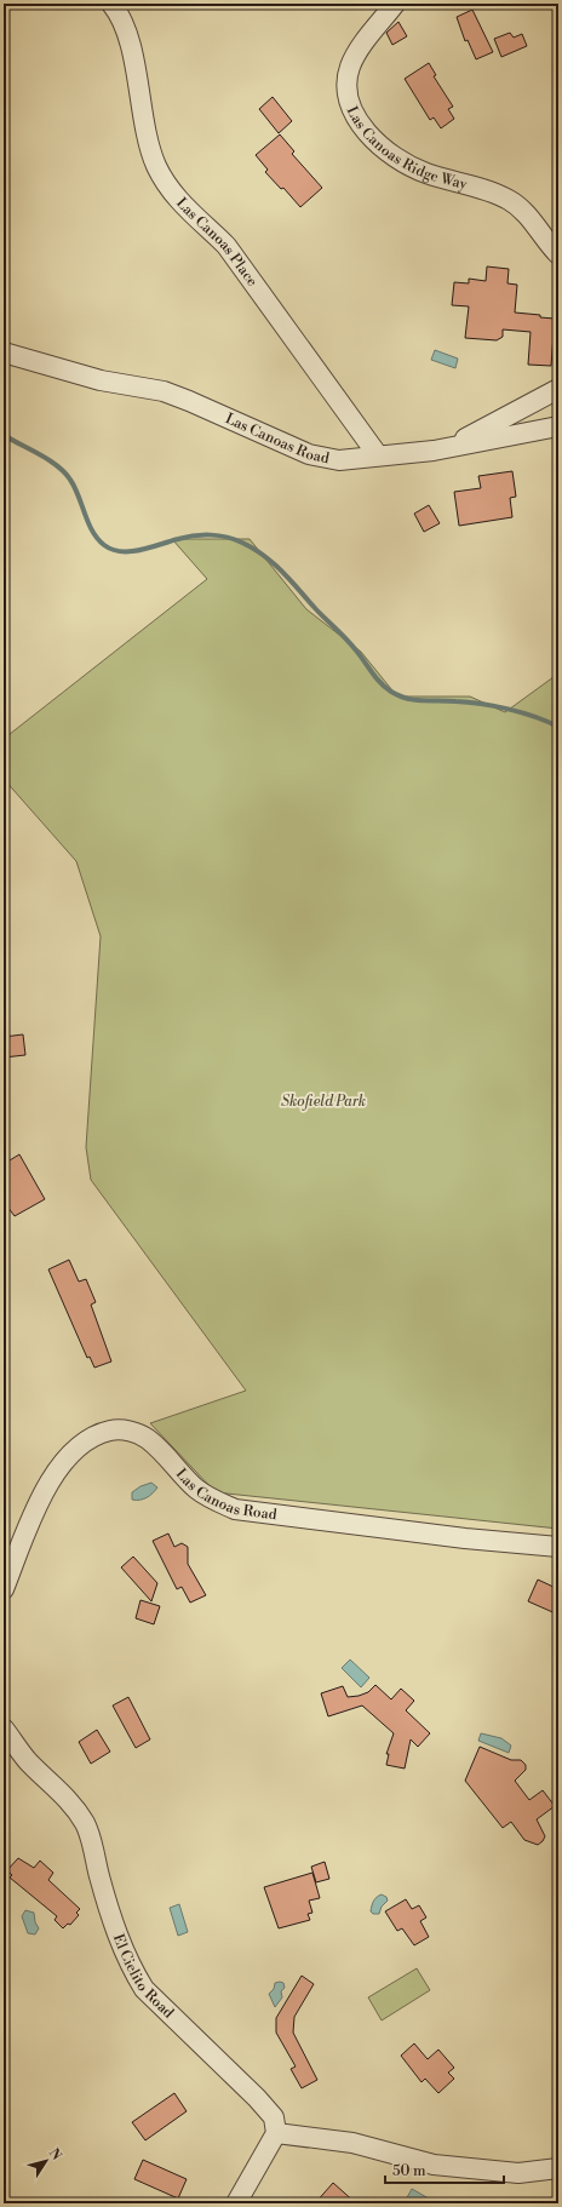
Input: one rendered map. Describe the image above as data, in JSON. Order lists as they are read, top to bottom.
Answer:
{
  "streets": {
    "street": [
      "Las Canoas Ridge Way",
      "Las Canoas Place",
      "Las Canoas Road",
      "El Cielito Road"
    ]
  },
  "crossings": [
    ["Las Canoas Place", "Las Canoas Road"]
  ],
  "parks": ["Skofield Park"],
  "scale_bar": "50 m",
  "north": "top right"
}
